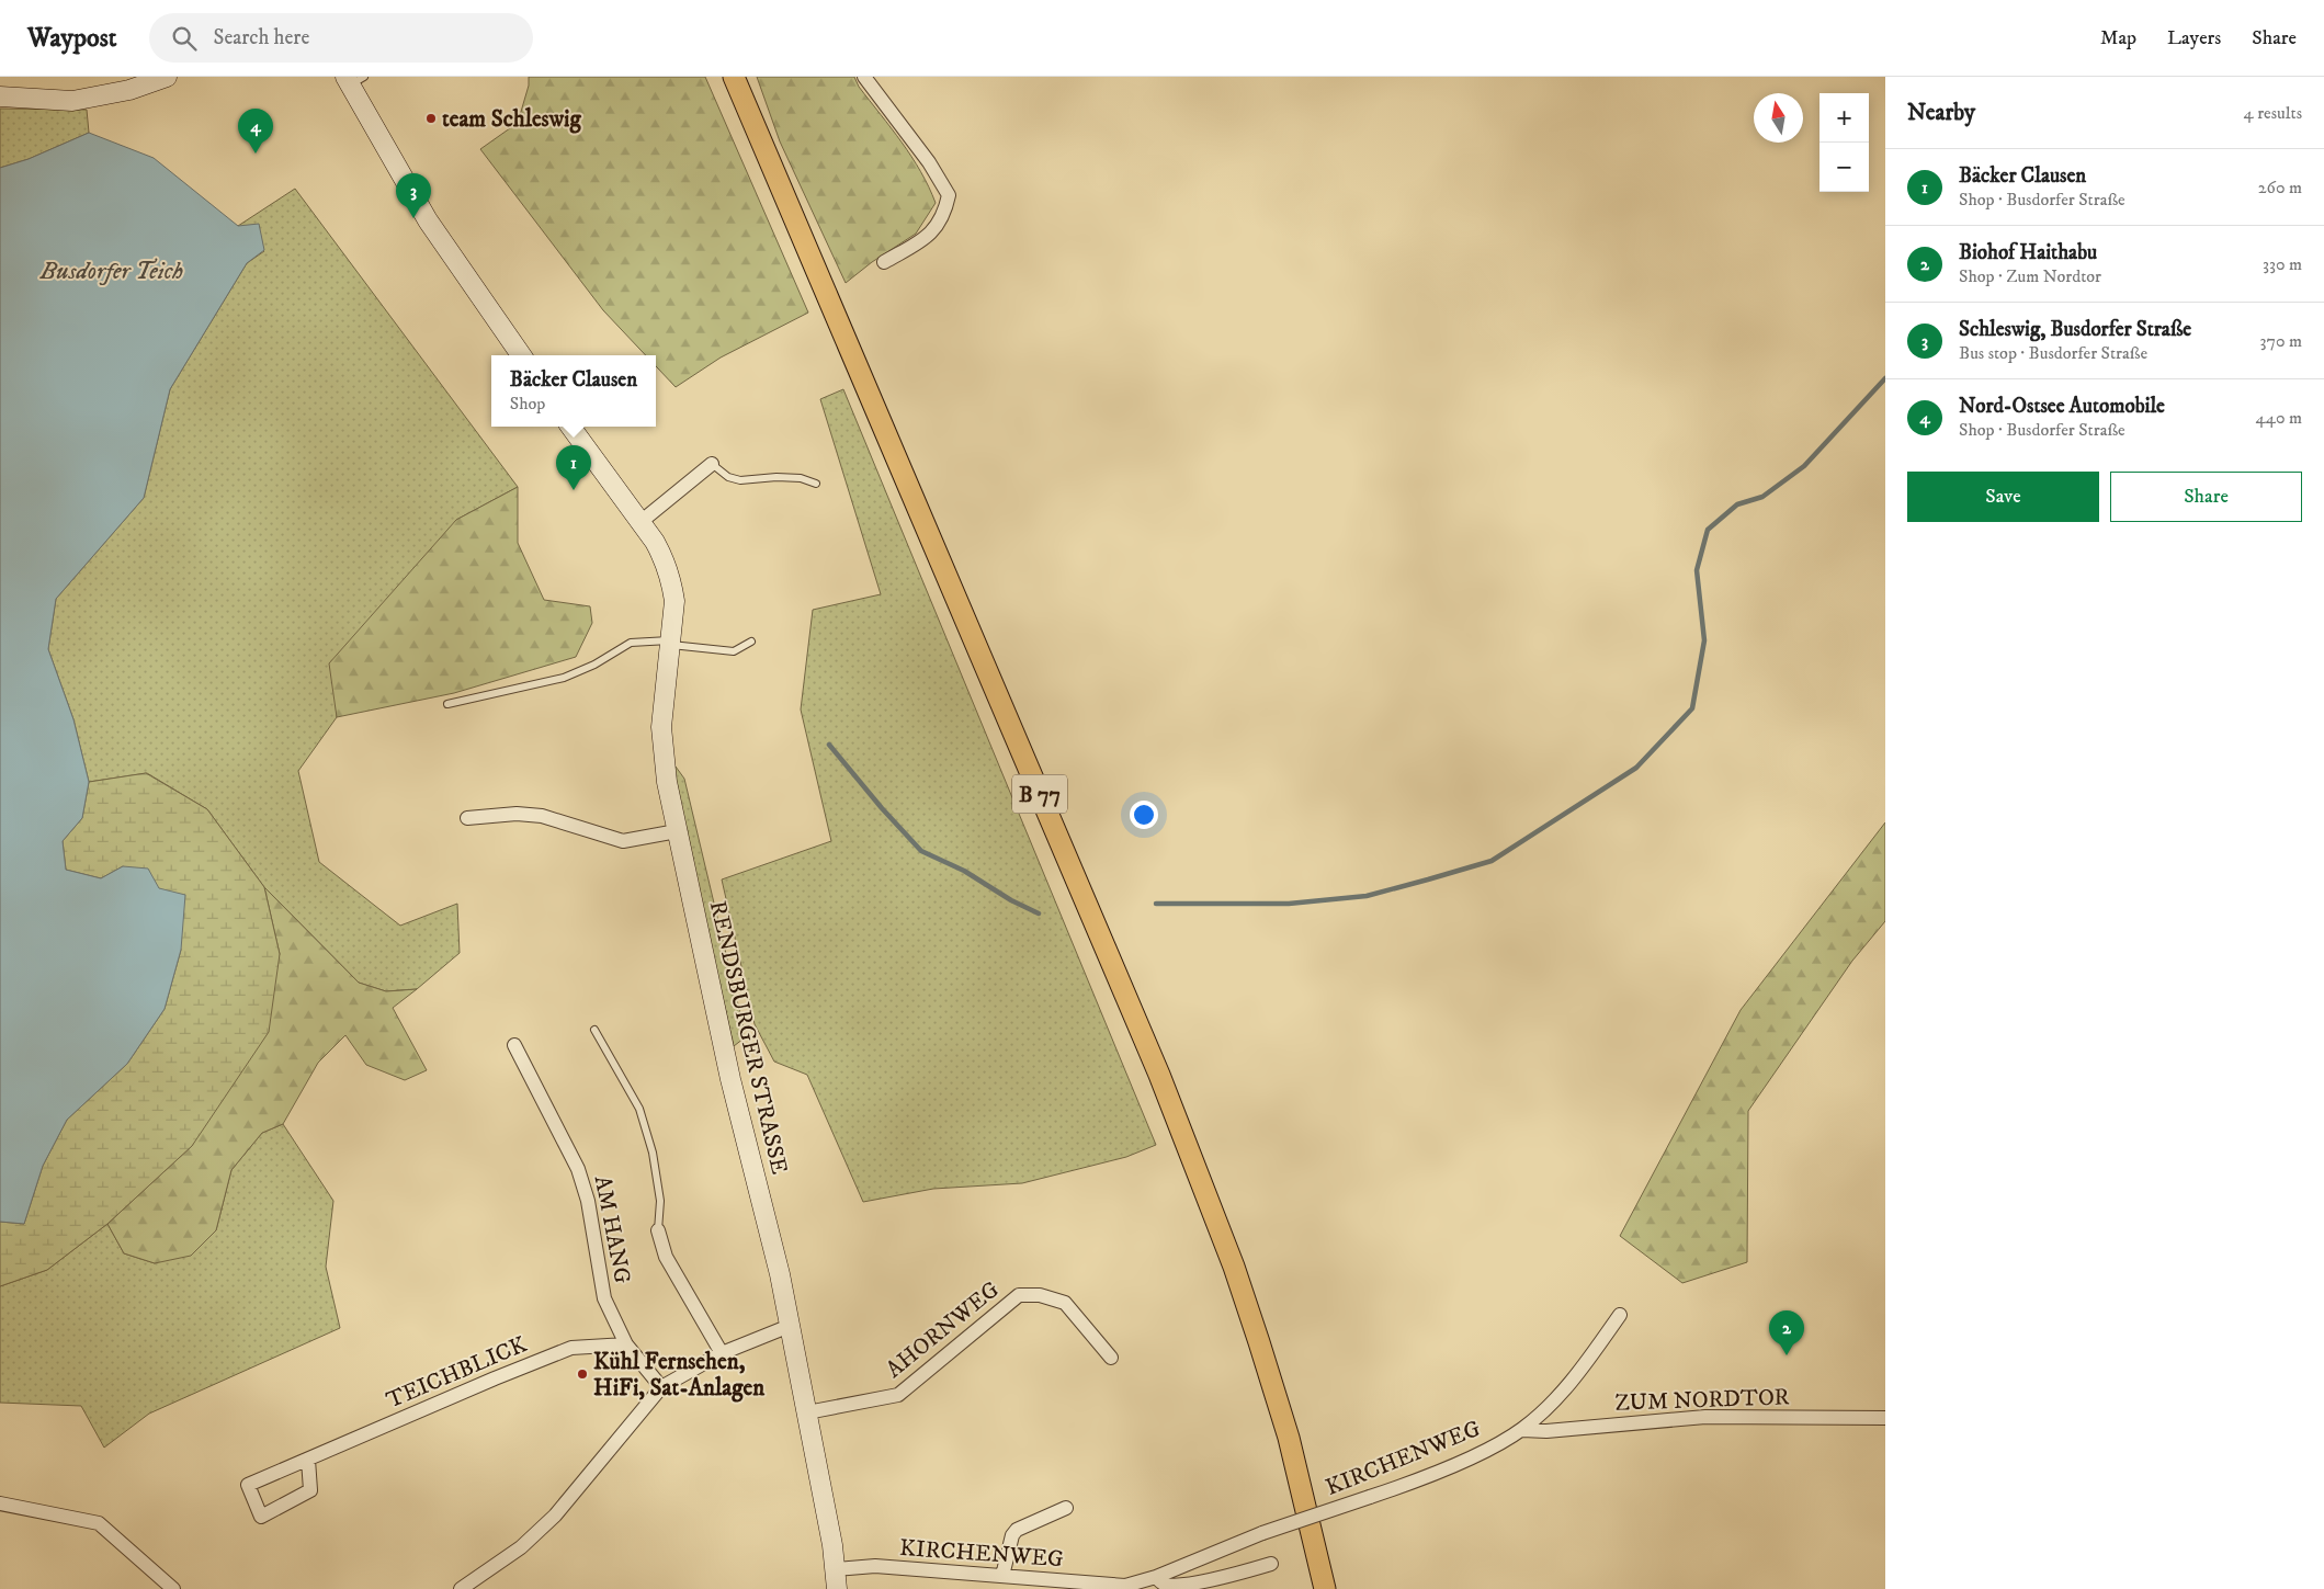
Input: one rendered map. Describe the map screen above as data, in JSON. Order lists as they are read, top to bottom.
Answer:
{
  "streets": {
    "main road": ["B 77"],
    "street": [
      "RENDSBURGER STRASSE",
      "AM HANG",
      "AHORNWEG",
      "TEICHBLICK",
      "ZUM NORDTOR",
      "KIRCHENWEG"
    ]
  },
  "crossings": [
    ["RENDSBURGER STRASSE", "AHORNWEG"],
    ["RENDSBURGER STRASSE", "KIRCHENWEG"],
    ["AM HANG", "TEICHBLICK"],
    ["ZUM NORDTOR", "KIRCHENWEG"]
  ],
  "water": ["Busdorfer Teich"],
  "places": ["team Schleswig", "Kühl Fernsehen, HiFi, Sat-Anlagen"],
  "north": "top",
  "page": {
    "header": "Waypost",
    "search": "Search here",
    "nav": ["Map", "Layers", "Share"],
    "heading": ["Nearby", "4 results"],
    "map_buttons": ["+", "−"],
    "pins": [
      "4",
      "3",
      "1",
      "2"
    ],
    "list": [
      {
        "mark": "1",
        "name": "Bäcker Clausen",
        "note": "Shop · Busdorfer Straße",
        "value": "260 m"
      },
      {
        "mark": "2",
        "name": "Biohof Haithabu",
        "note": "Shop · Zum Nordtor",
        "value": "330 m"
      },
      {
        "mark": "3",
        "name": "Schleswig, Busdorfer Straße",
        "note": "Bus stop · Busdorfer Straße",
        "value": "370 m"
      },
      {
        "mark": "4",
        "name": "Nord-Ostsee Automobile",
        "note": "Shop · Busdorfer Straße",
        "value": "440 m"
      }
    ],
    "popup": ["Bäcker Clausen", "Shop"],
    "buttons": ["Save", "Share"]
  }
}
